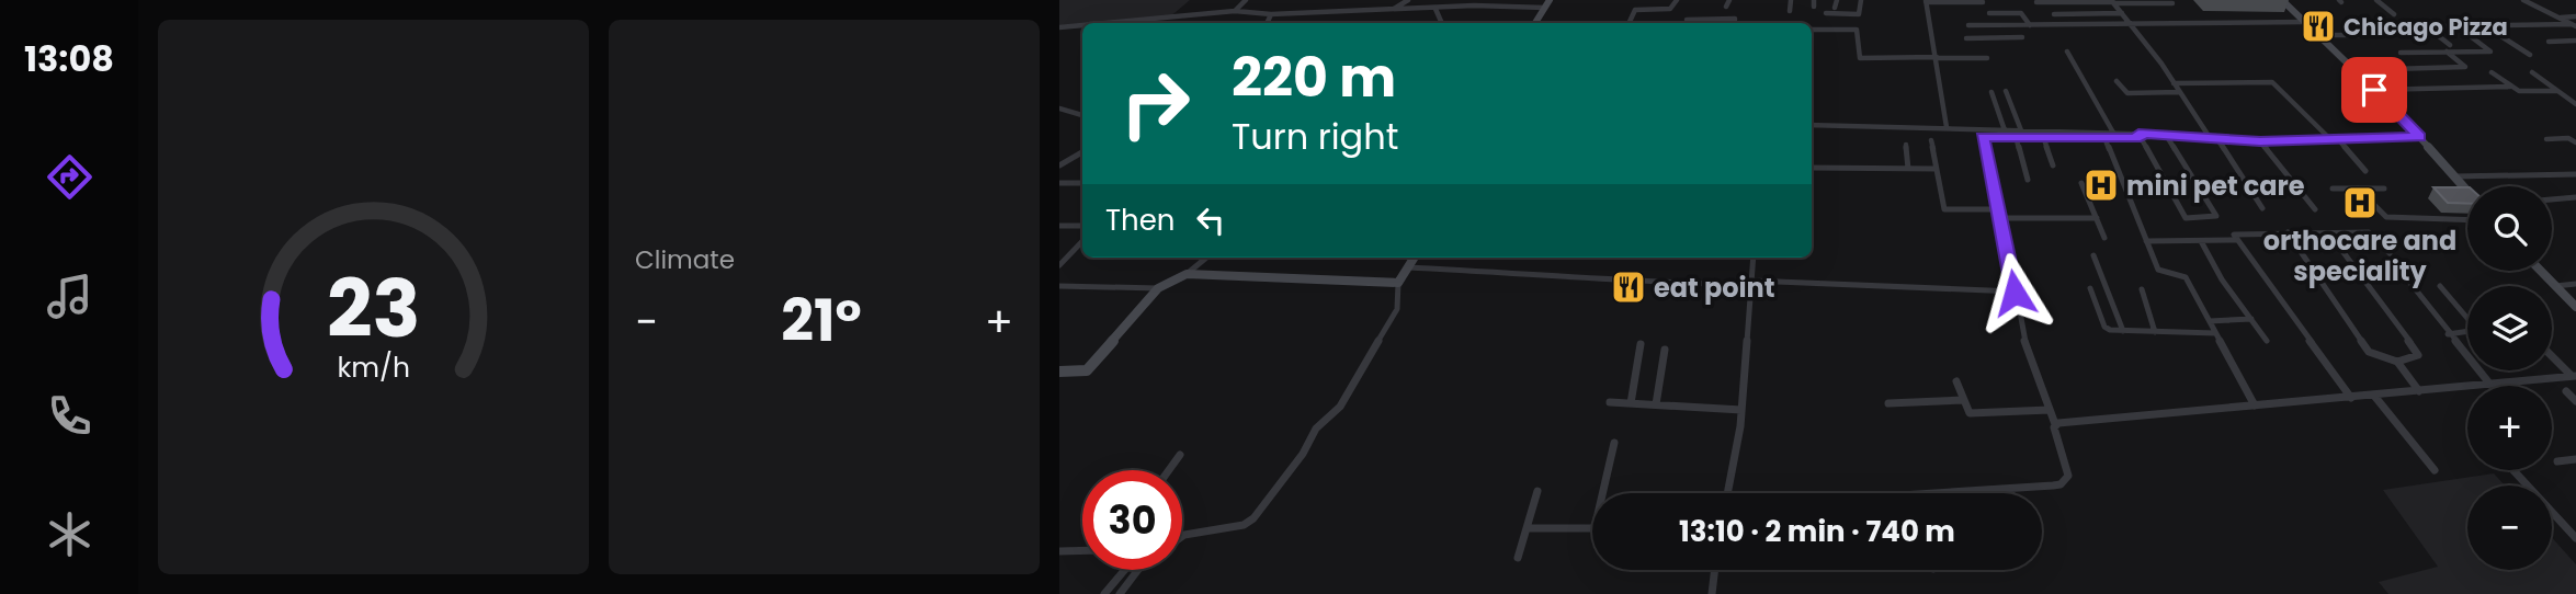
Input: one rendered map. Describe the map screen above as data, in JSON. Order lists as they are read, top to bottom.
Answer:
{
  "places": {
    "restaurant": ["Chicago Pizza", "eat point"],
    "hospital": ["mini pet care", "orthocare and speciality"]
  },
  "page": {
    "tabs": "13:08",
    "tile": "Climate",
    "turn": ["220 m", "Turn right"],
    "then": "Then",
    "map_buttons": ["+", "−"],
    "heat": ["−", "21°", "+"],
    "limit": "30",
    "trip": "13:10 · 2 min · 740 m",
    "gauge": ["23", "km/h"]
  }
}
